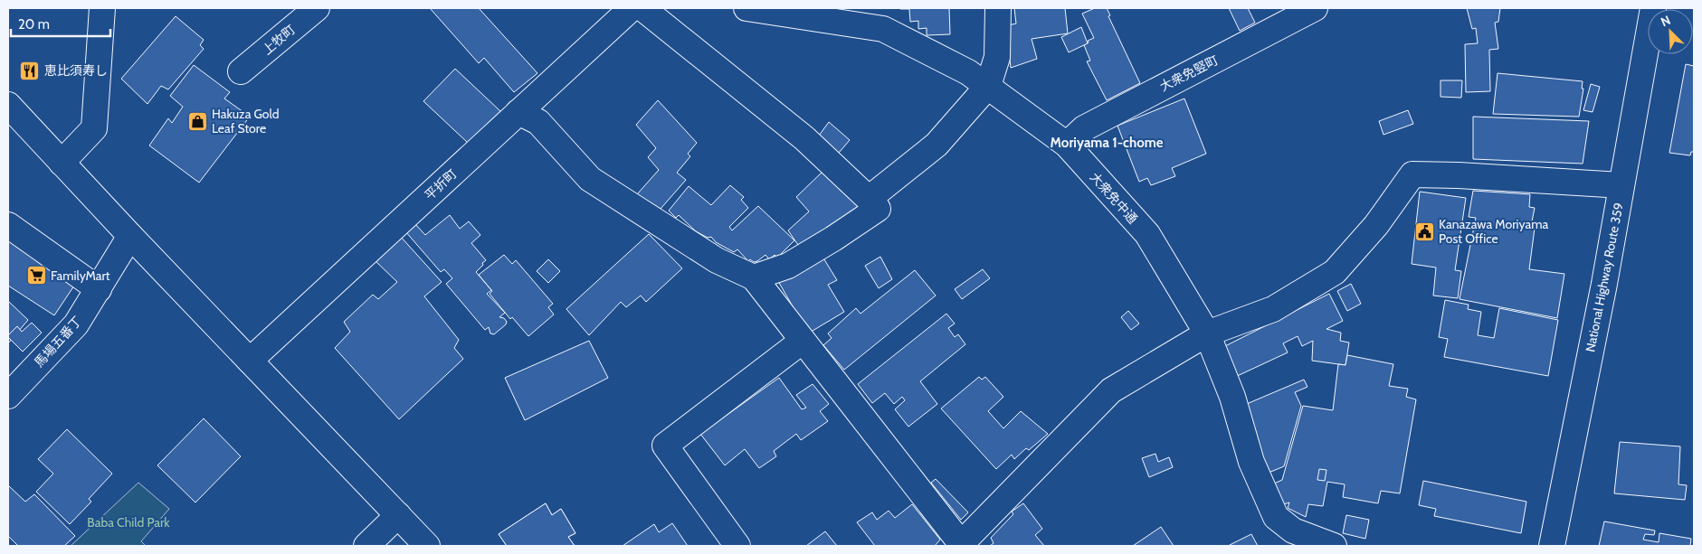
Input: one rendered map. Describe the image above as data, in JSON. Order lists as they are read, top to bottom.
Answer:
{
  "streets": {
    "main road": [
      "上牧町",
      "大衆免竪町",
      "平折町",
      "大衆免中通",
      "National Highway Route 359",
      "馬場五番丁"
    ]
  },
  "crossings": [
    ["大衆免竪町", "大衆免中通"]
  ],
  "districts": ["Moriyama 1-chome"],
  "parks": ["Baba Child Park"],
  "places": {
    "restaurant": ["恵比須寿し"],
    "shop": ["Hakuza Gold Leaf Store"],
    "public building": ["Kanazawa Moriyama Post Office"],
    "supermarket": ["FamilyMart"]
  },
  "scale_bar": "20 m",
  "north": "top left"
}
